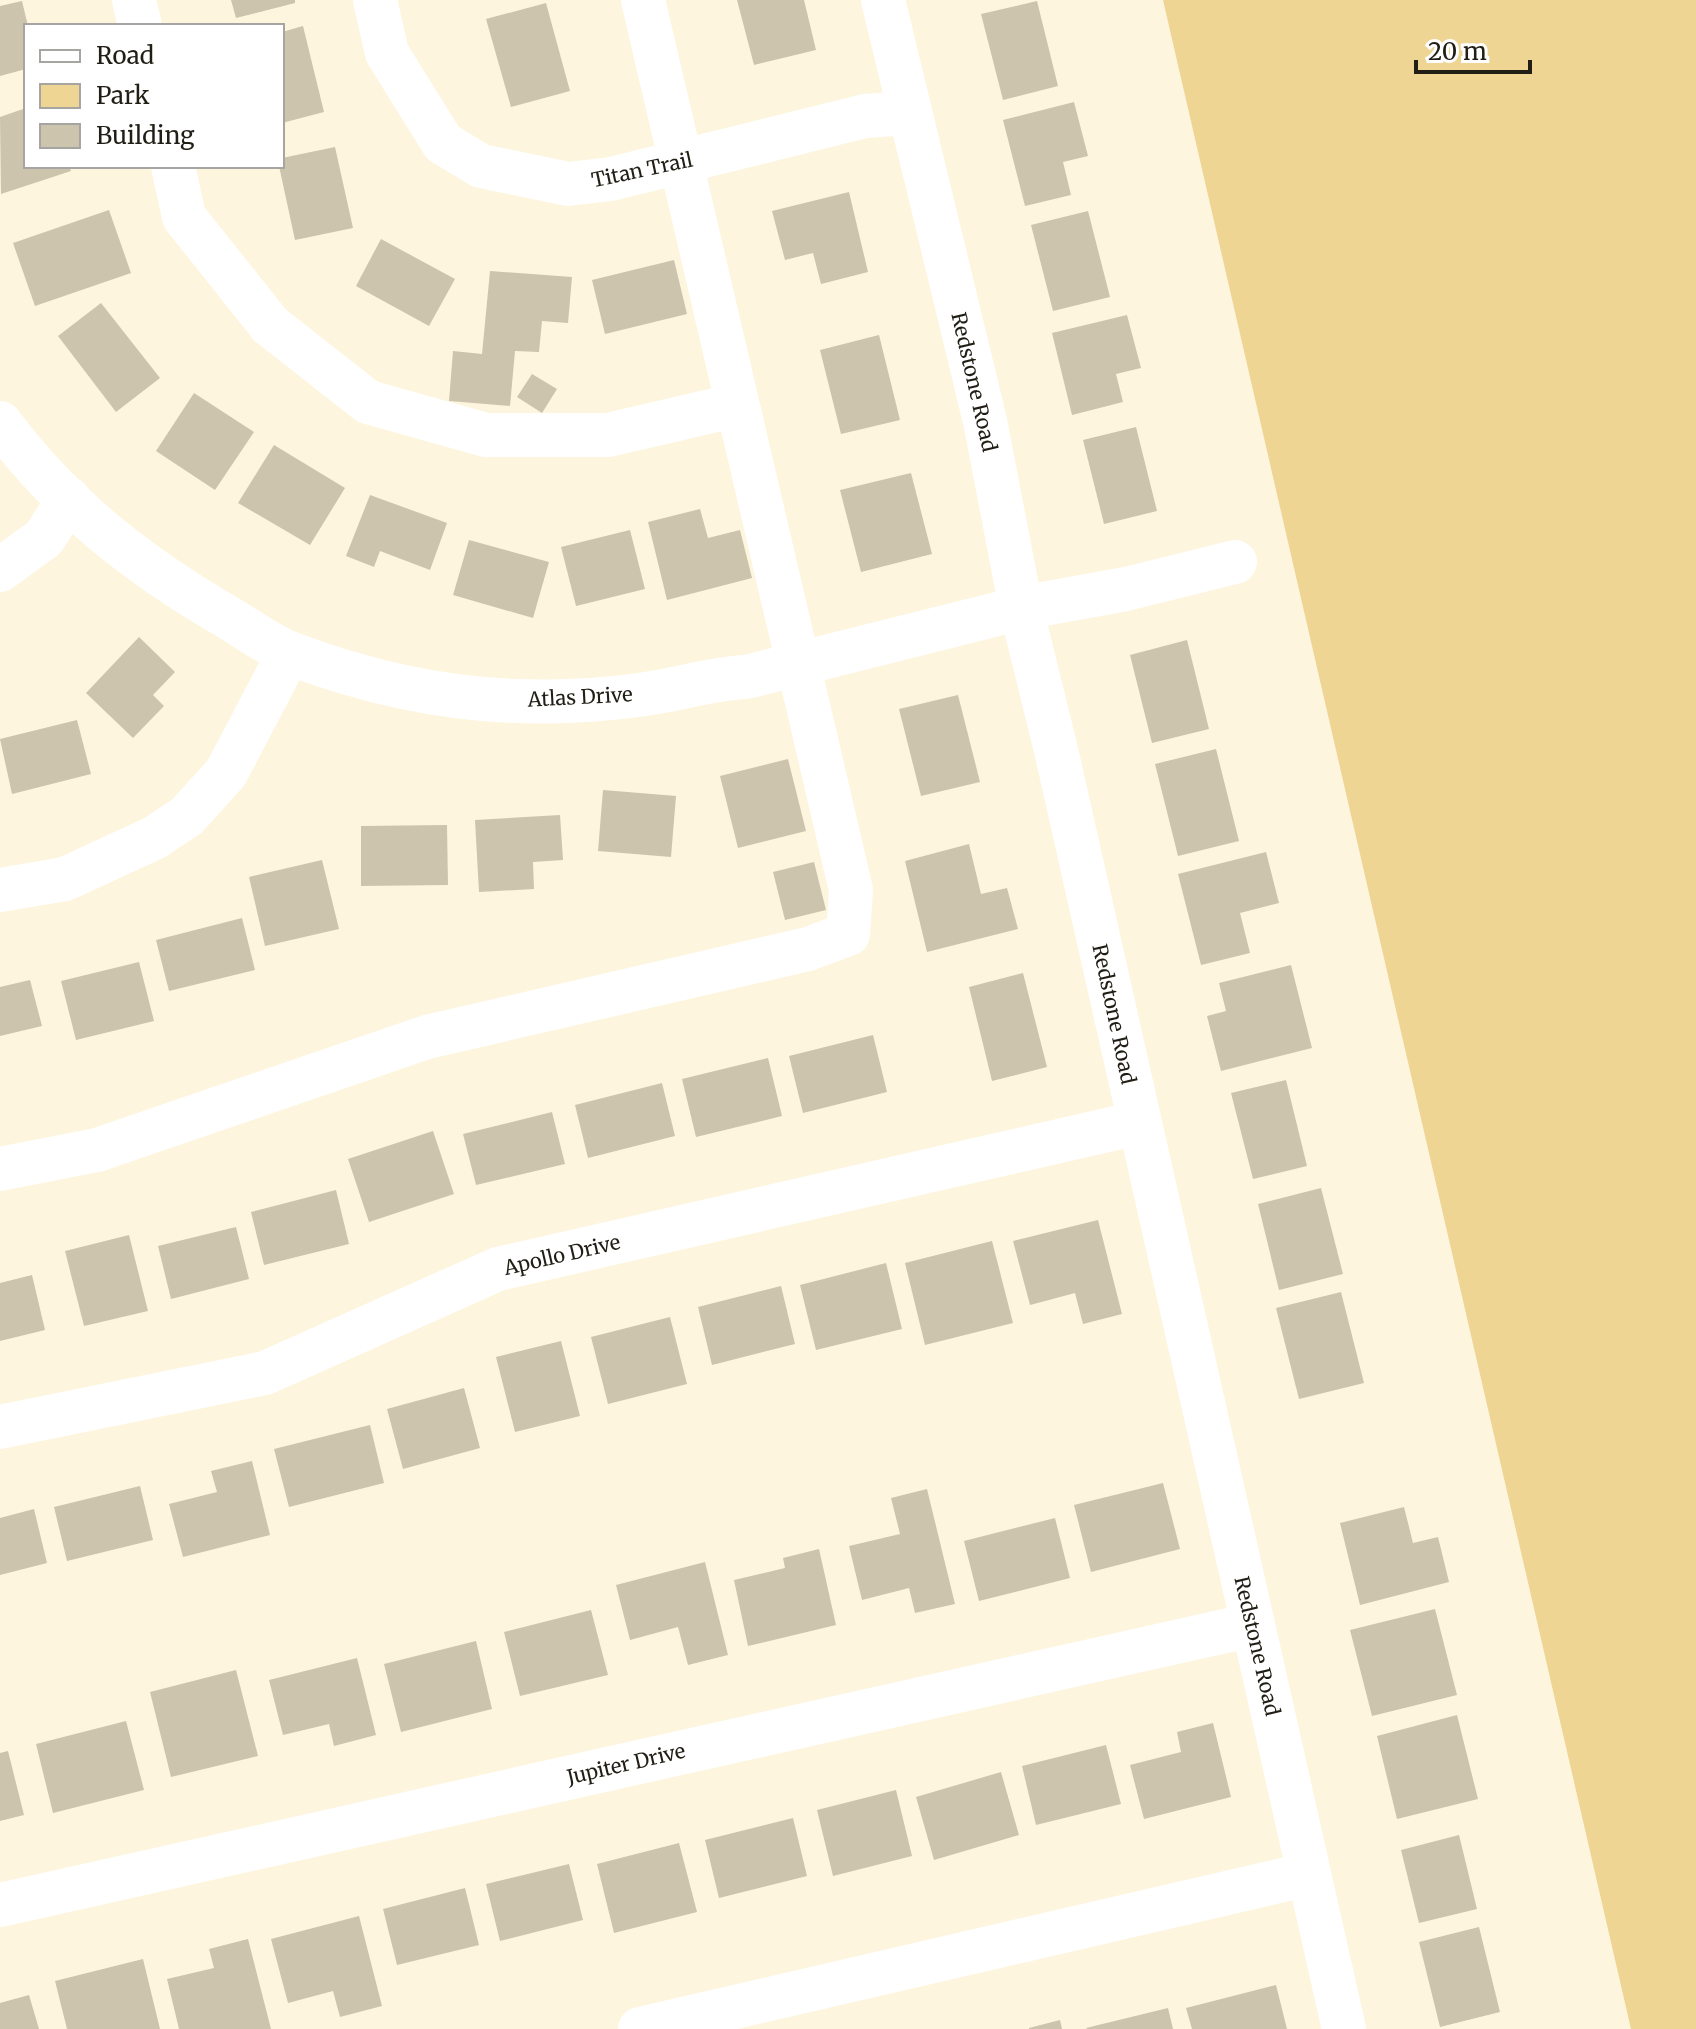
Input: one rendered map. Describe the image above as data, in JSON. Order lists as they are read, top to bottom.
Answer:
{
  "streets": {
    "street": [
      "Titan Trail",
      "Redstone Road",
      "Atlas Drive",
      "Apollo Drive",
      "Jupiter Drive"
    ]
  },
  "crossings": [
    ["Titan Trail", "Redstone Road"],
    ["Redstone Road", "Atlas Drive"],
    ["Redstone Road", "Apollo Drive"],
    ["Redstone Road", "Jupiter Drive"]
  ],
  "legend": ["Road", "Park", "Building"],
  "scale_bar": "20 m"
}
